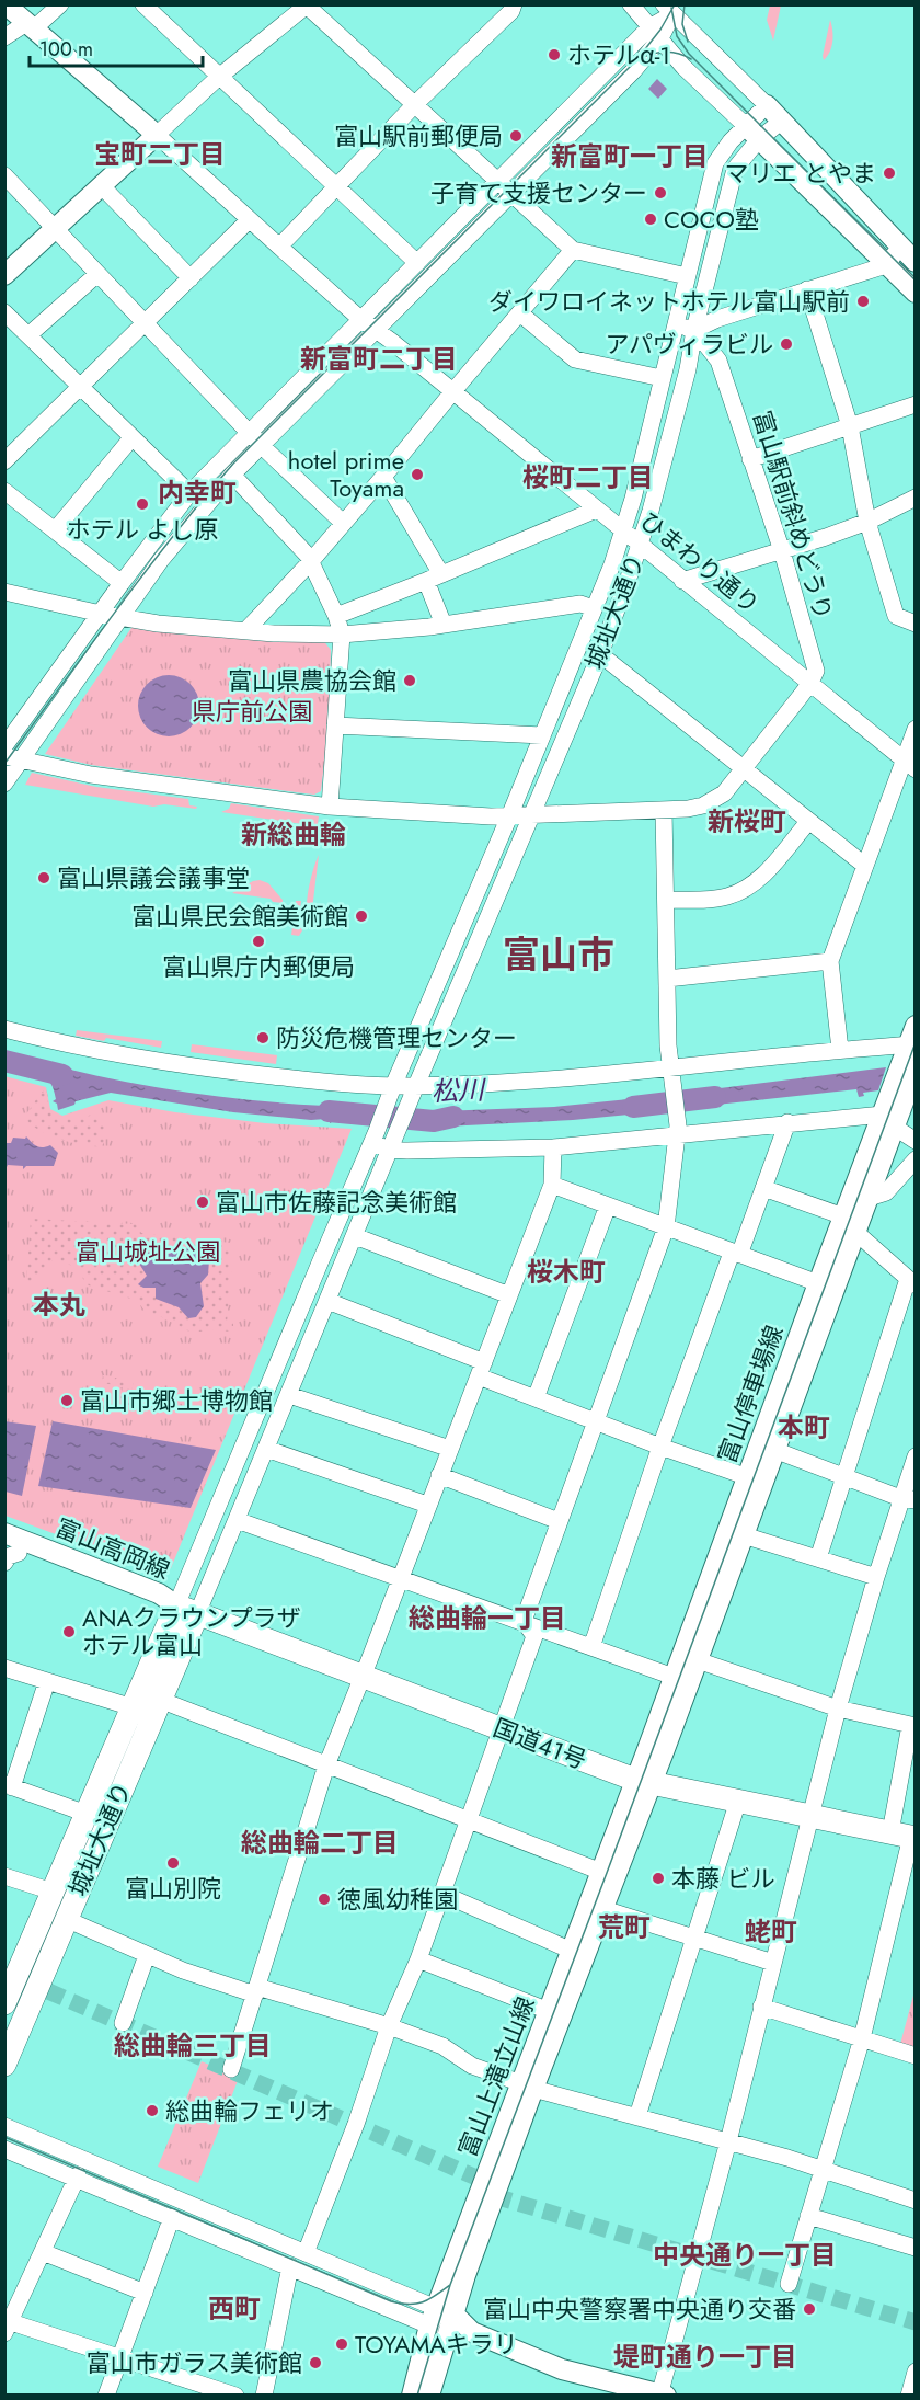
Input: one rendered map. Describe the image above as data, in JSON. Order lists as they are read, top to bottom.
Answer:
{
  "streets": {
    "highway": ["城址大通り", "国道41号"],
    "main road": ["富山停車場線", "富山高岡線", "富山上滝立山線"],
    "street": ["富山駅前斜めどうり", "ひまわり通り"]
  },
  "crossings": [
    ["富山駅前斜めどうり", "ひまわり通り"],
    ["富山駅前斜めどうり", "城址大通り"],
    ["ひまわり通り", "城址大通り"],
    ["城址大通り", "富山高岡線"],
    ["城址大通り", "国道41号"],
    ["富山停車場線", "国道41号"],
    ["富山停車場線", "富山上滝立山線"],
    ["富山高岡線", "国道41号"],
    ["国道41号", "富山上滝立山線"]
  ],
  "districts": [
    "宝町二丁目",
    "新富町一丁目",
    "新富町二丁目",
    "桜町二丁目",
    "内幸町",
    "新桜町",
    "新総曲輪",
    "富山市",
    "桜木町",
    "本丸",
    "本町",
    "総曲輪一丁目",
    "総曲輪二丁目",
    "荒町",
    "蛯町",
    "総曲輪三丁目",
    "中央通り一丁目",
    "西町",
    "堤町通り一丁目"
  ],
  "water": ["松川"],
  "parks": ["県庁前公園", "富山城址公園"],
  "places": [
    "ホテルα-1",
    "富山駅前郵便局",
    "マリエ とやま",
    "子育て支援センター",
    "COCO塾",
    "ダイワロイネットホテル富山駅前",
    "アパヴィラビル",
    "hotel prime Toyama",
    "ホテル よし原",
    "富山県農協会館",
    "富山県議会議事堂",
    "富山県民会館美術館",
    "富山県庁内郵便局",
    "防災危機管理センター",
    "富山市佐藤記念美術館",
    "富山市郷土博物館",
    "ANAクラウンプラザ ホテル富山",
    "富山別院",
    "本藤 ビル",
    "徳風幼稚園",
    "総曲輪フェリオ",
    "富山中央警察署中央通り交番",
    "TOYAMAキラリ",
    "富山市ガラス美術館"
  ],
  "scale_bar": "100 m"
}
